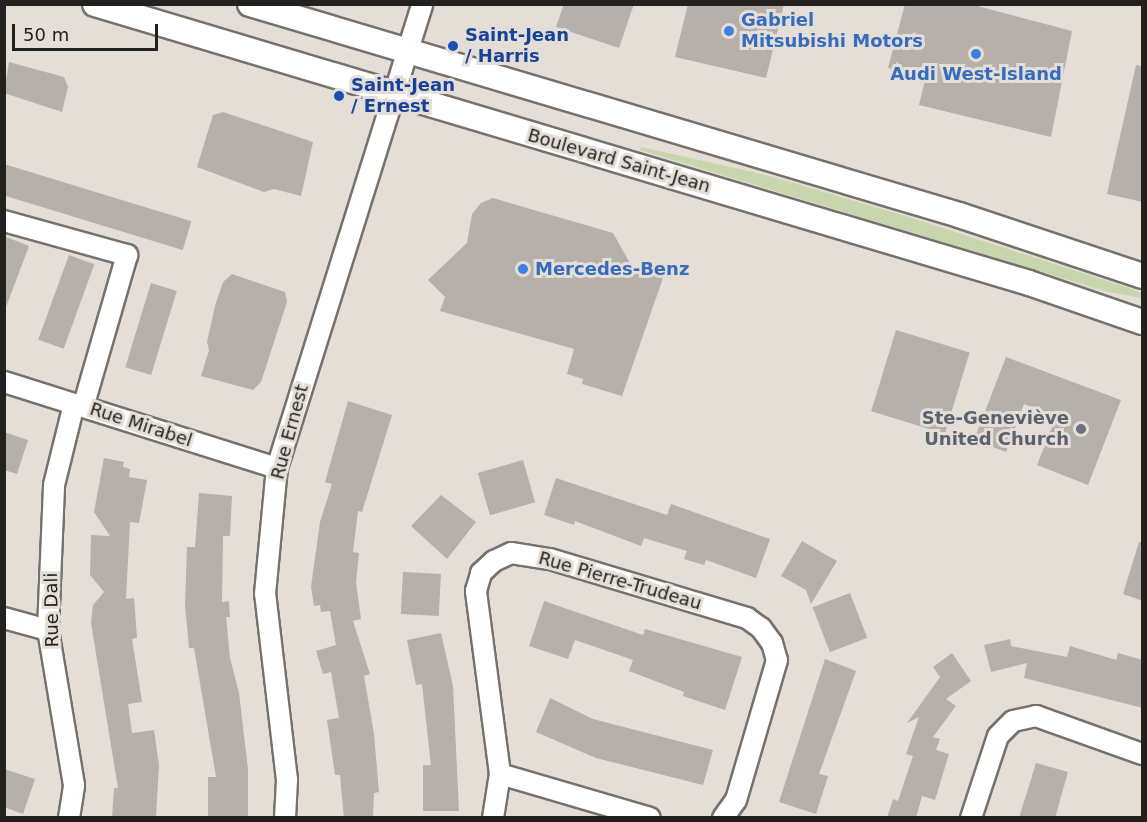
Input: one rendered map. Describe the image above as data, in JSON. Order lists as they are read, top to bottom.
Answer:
{
  "streets": {
    "main road": ["Boulevard Saint-Jean"],
    "street": [
      "Rue Mirabel",
      "Rue Ernest",
      "Rue Pierre-Trudeau",
      "Rue Dali"
    ]
  },
  "crossings": [
    ["Boulevard Saint-Jean", "Rue Ernest"],
    ["Rue Mirabel", "Rue Ernest"],
    ["Rue Mirabel", "Rue Dali"]
  ],
  "places": [
    "Gabriel Mitsubishi Motors",
    "Saint-Jean / Harris",
    "Audi West-Island",
    "Saint-Jean / Ernest",
    "Mercedes-Benz",
    "Ste-Geneviève United Church"
  ],
  "scale_bar": "50 m"
}
